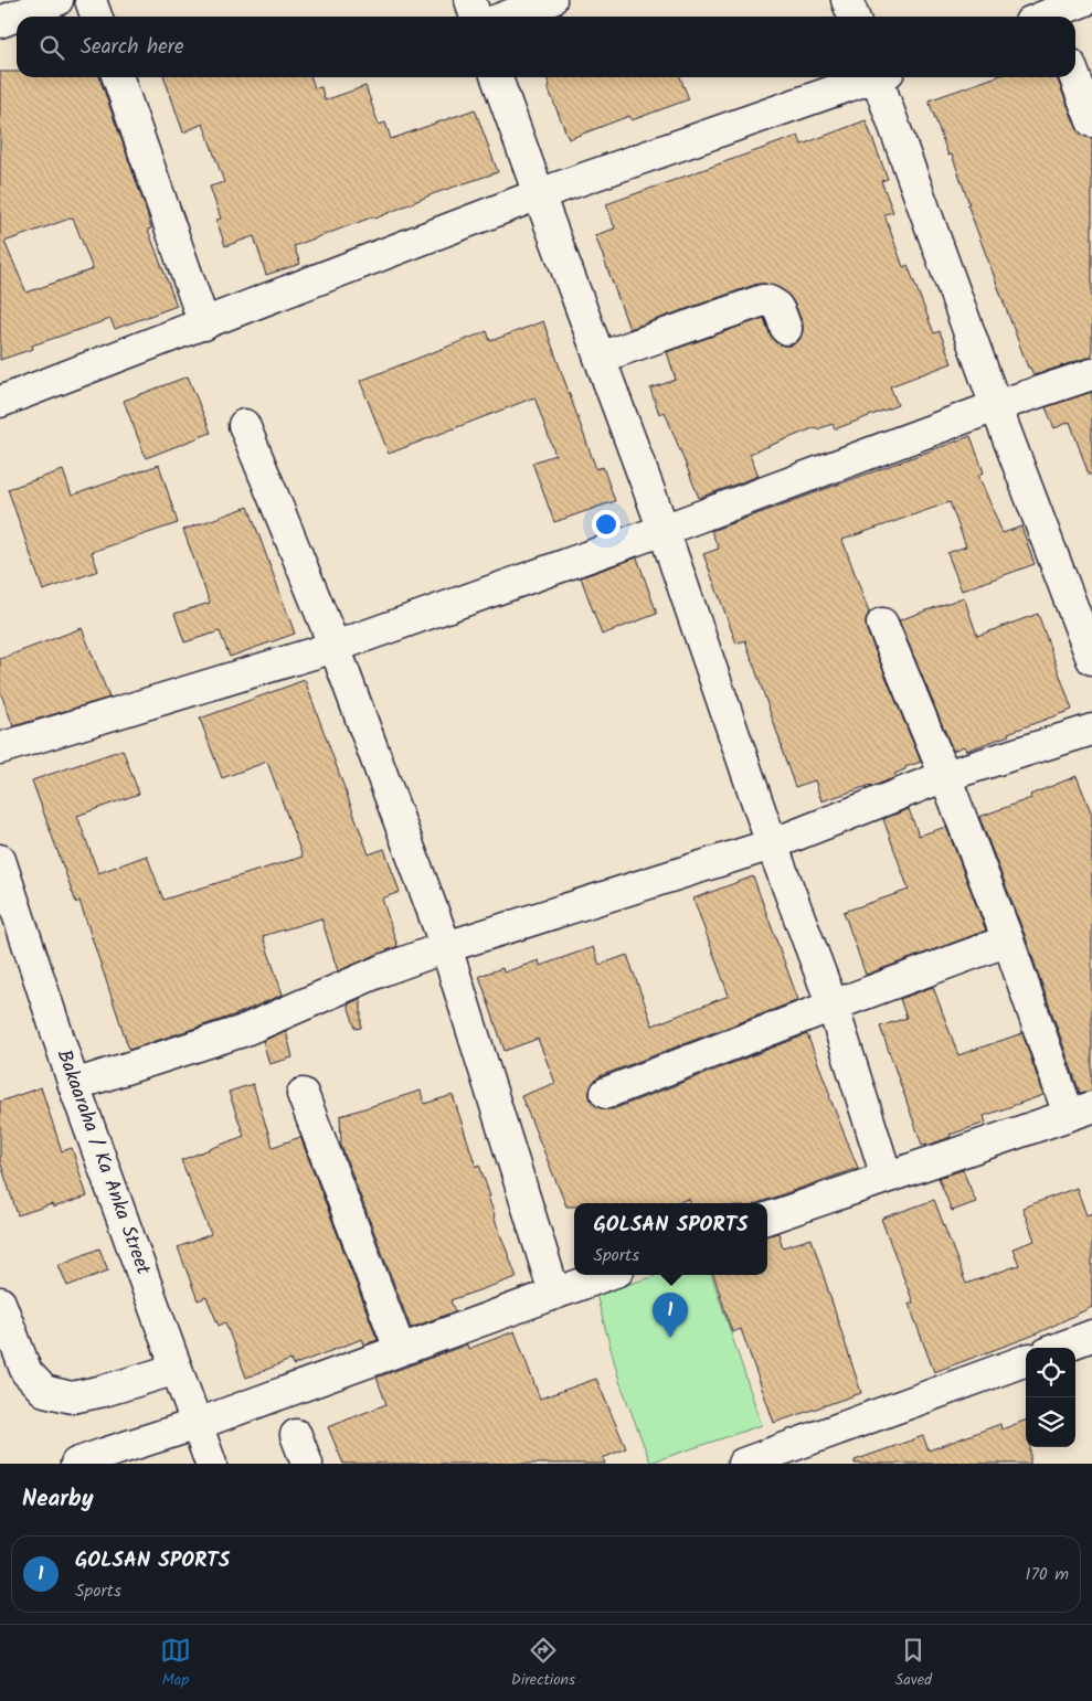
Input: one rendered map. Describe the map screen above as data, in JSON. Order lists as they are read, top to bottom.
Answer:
{
  "streets": {
    "street": ["Bakaaraha / Ka Anka Street"]
  },
  "page": {
    "search": "Search here",
    "popup": ["GOLSAN SPORTS", "Sports"],
    "pins": "1",
    "heading": "Nearby",
    "list": [
      {
        "mark": "1",
        "name": "GOLSAN SPORTS",
        "note": "Sports",
        "value": "170 m"
      }
    ],
    "nav": ["Map", "Directions", "Saved"]
  }
}
